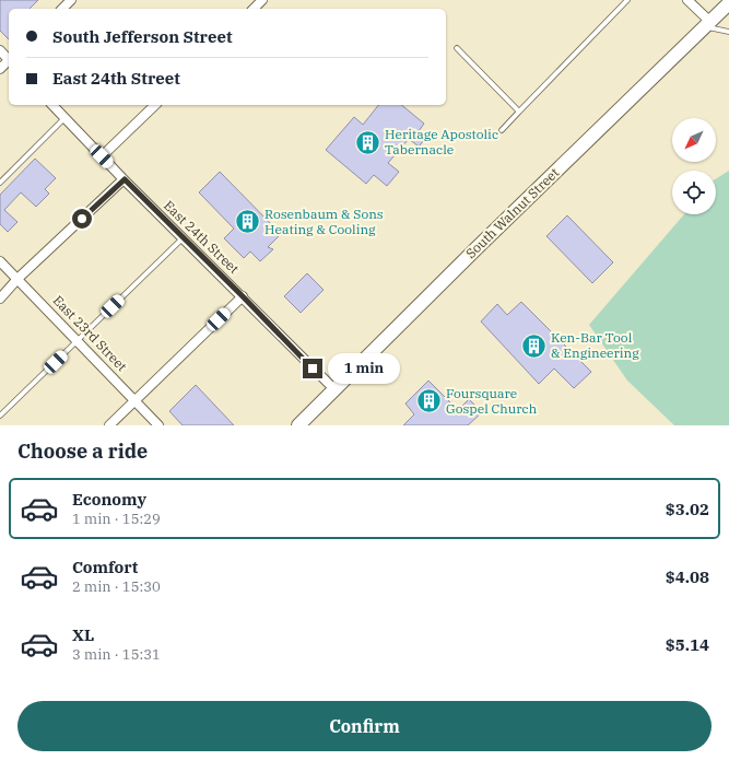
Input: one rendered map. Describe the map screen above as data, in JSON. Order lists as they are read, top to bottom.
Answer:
{
  "streets": {
    "main road": ["South Walnut Street"],
    "street": ["East 24th Street", "East 23rd Street"]
  },
  "crossings": [
    ["South Walnut Street", "East 24th Street"]
  ],
  "places": {
    "building": [
      "Heritage Apostolic Tabernacle",
      "Rosenbaum & Sons Heating & Cooling",
      "Ken-Bar Tool & Engineering",
      "Foursquare Gospel Church"
    ]
  },
  "north": "bottom left",
  "page": {
    "banner": ["South Jefferson Street", "East 24th Street"],
    "bubble": "1 min",
    "heading": "Choose a ride",
    "list": [
      {
        "name": "Economy",
        "note": "1 min · 15:29",
        "value": "$3.02"
      },
      {
        "name": "Comfort",
        "note": "2 min · 15:30",
        "value": "$4.08"
      },
      {
        "name": "XL",
        "note": "3 min · 15:31",
        "value": "$5.14"
      }
    ],
    "buttons": "Confirm"
  }
}
